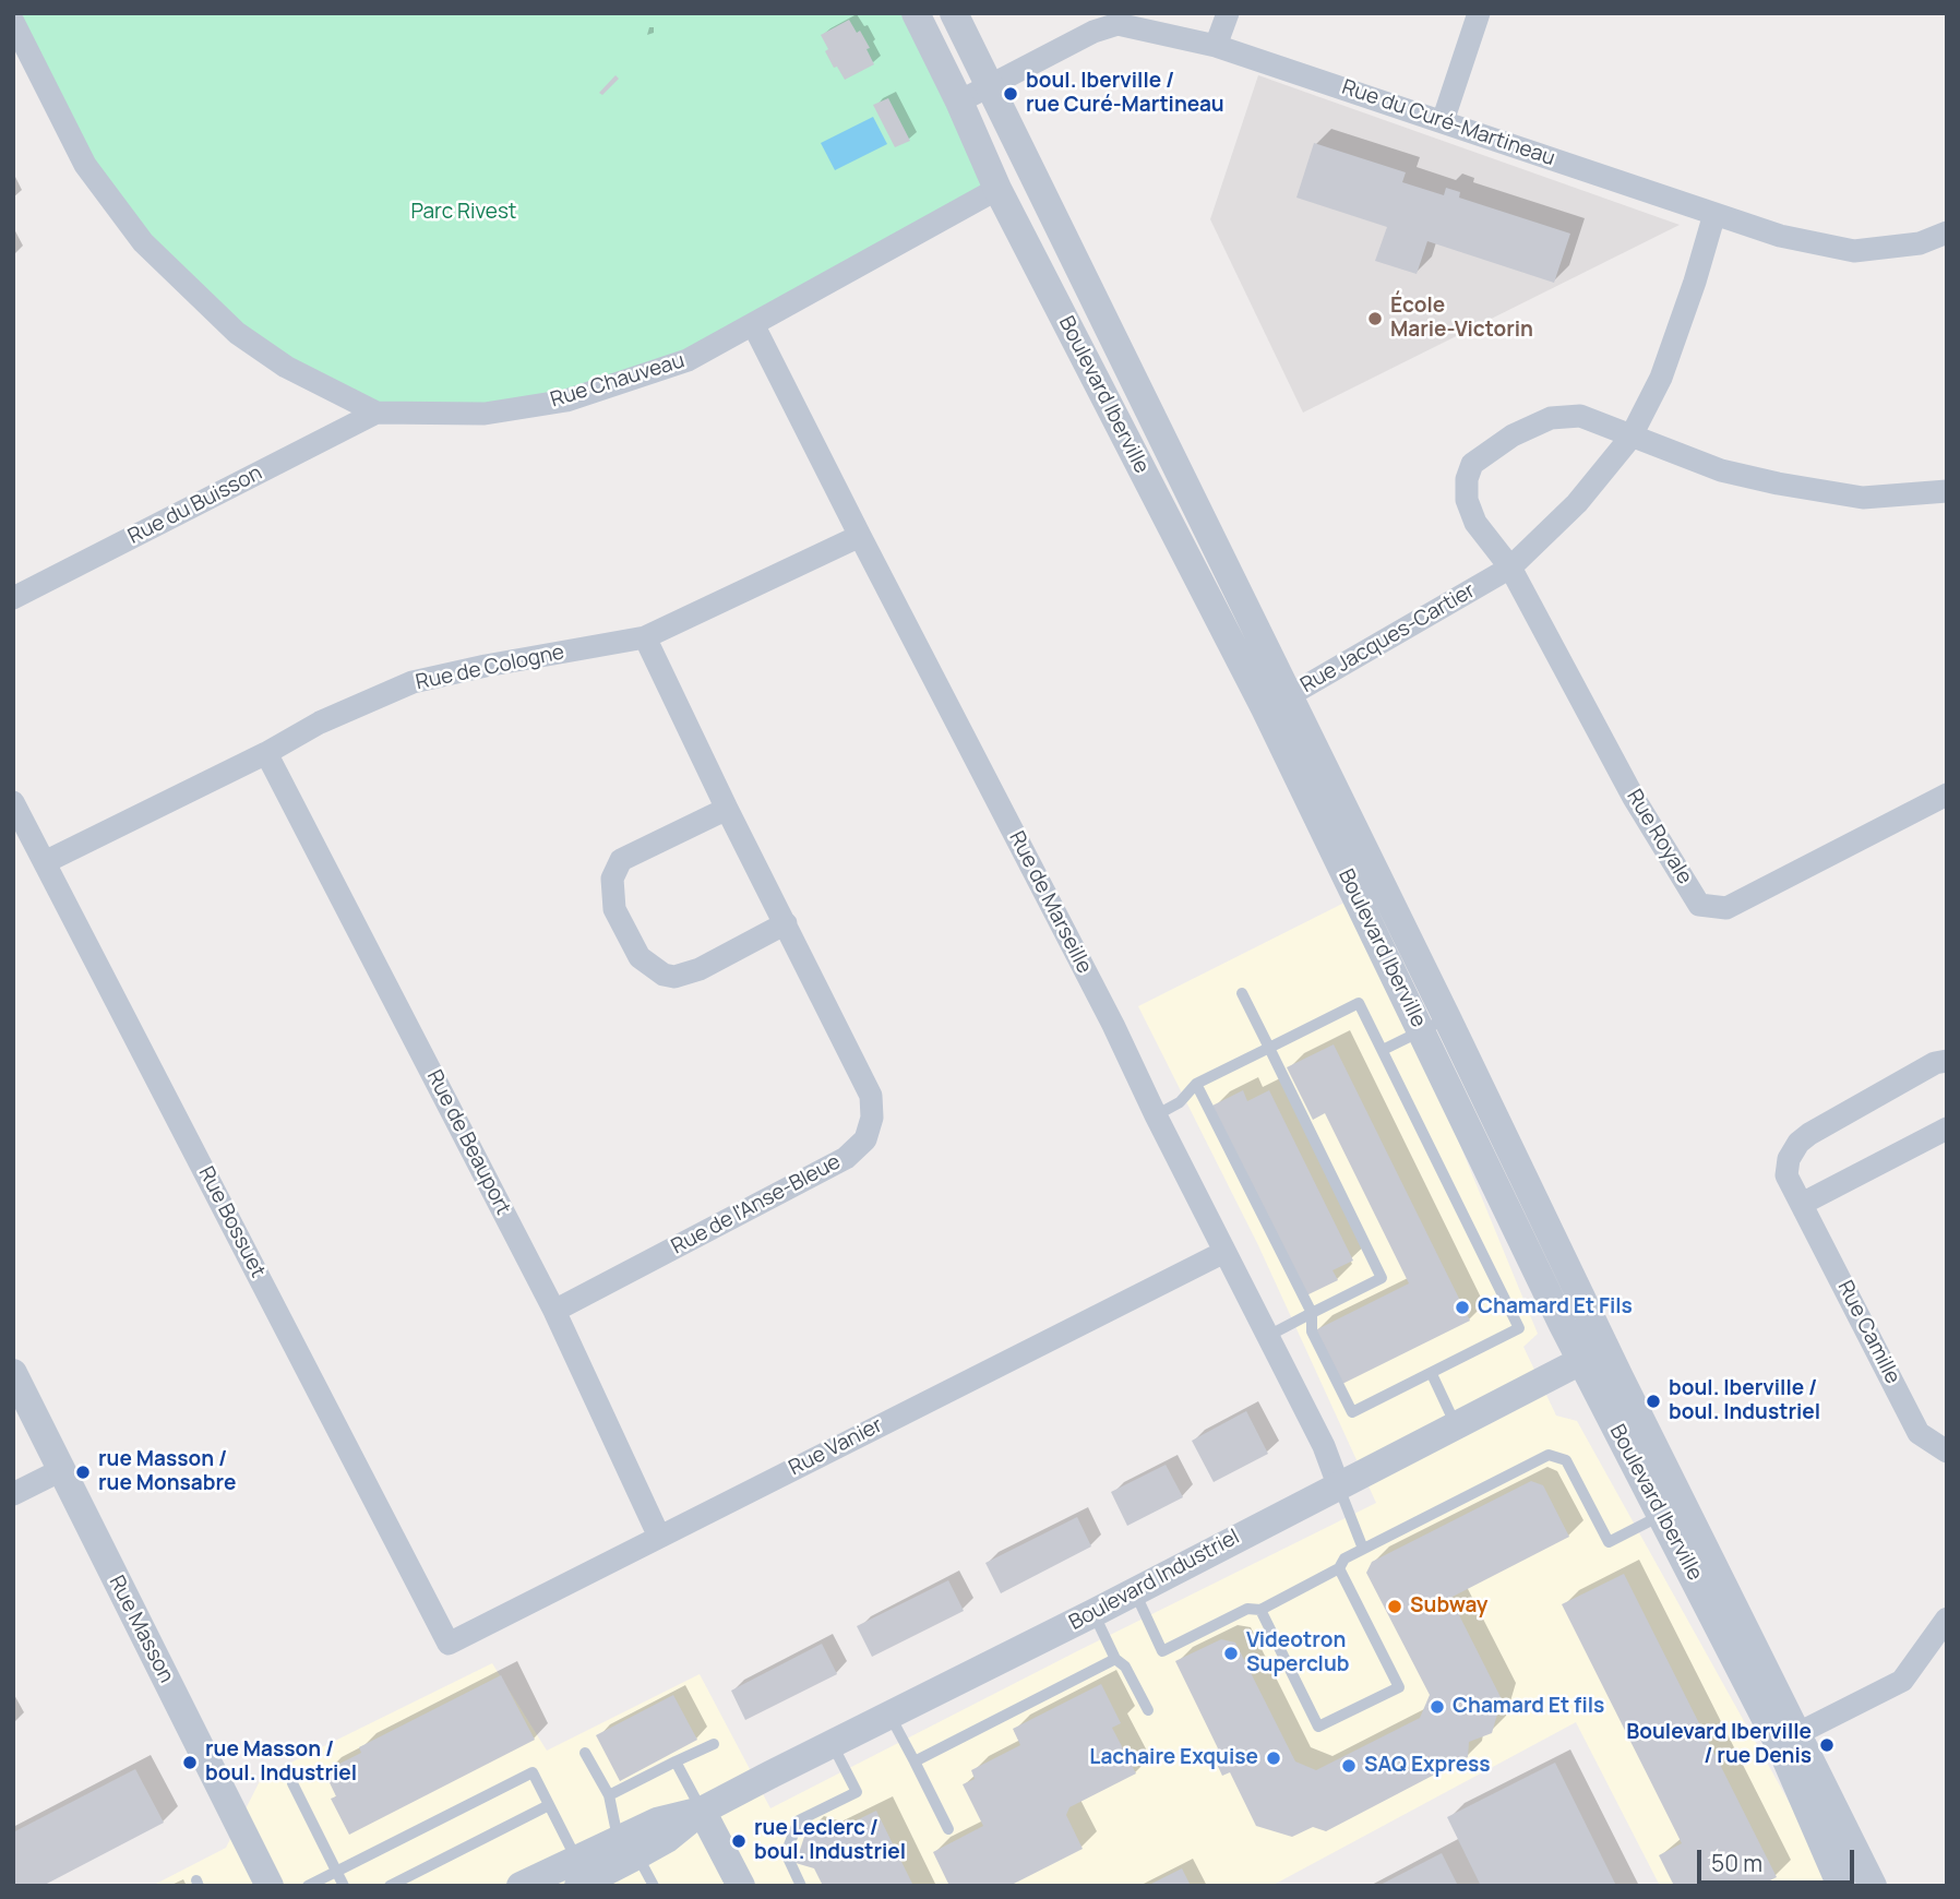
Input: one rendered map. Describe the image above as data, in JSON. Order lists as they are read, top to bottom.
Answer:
{
  "streets": {
    "street": [
      "Rue du Curé-Martineau",
      "Rue Chauveau",
      "Boulevard Iberville",
      "Rue du Buisson",
      "Rue Jacques-Cartier",
      "Rue de Cologne",
      "Rue Royale",
      "Rue de Marseille",
      "Rue de Beauport",
      "Rue de l'Anse-Bleue",
      "Rue Bossuet",
      "Rue Camille",
      "Rue Vanier",
      "Boulevard Industriel",
      "Rue Masson"
    ]
  },
  "crossings": [
    ["Rue du Curé-Martineau", "Boulevard Iberville"],
    ["Rue du Curé-Martineau", "Rue Jacques-Cartier"],
    ["Rue Chauveau", "Boulevard Iberville"],
    ["Rue Chauveau", "Rue du Buisson"],
    ["Rue Chauveau", "Rue de Marseille"],
    ["Boulevard Iberville", "Rue Jacques-Cartier"],
    ["Boulevard Iberville", "Boulevard Industriel"],
    ["Rue Jacques-Cartier", "Rue Royale"],
    ["Rue de Cologne", "Rue de Marseille"],
    ["Rue de Cologne", "Rue de Beauport"],
    ["Rue de Cologne", "Rue de l'Anse-Bleue"],
    ["Rue de Cologne", "Rue Bossuet"],
    ["Rue de Marseille", "Rue Vanier"],
    ["Rue de Marseille", "Boulevard Industriel"],
    ["Rue de Beauport", "Rue de l'Anse-Bleue"],
    ["Rue de Beauport", "Rue Vanier"],
    ["Rue Bossuet", "Rue Vanier"]
  ],
  "parks": ["Parc Rivest"],
  "places": [
    "boul. Iberville / rue Curé-Martineau",
    "École Marie-Victorin",
    "Chamard Et Fils",
    "boul. Iberville / boul. Industriel",
    "rue Masson / rue Monsabre",
    "Subway",
    "Videotron Superclub",
    "Chamard Et fils",
    "Boulevard Iberville / rue Denis",
    "Lachaire Exquise",
    "rue Masson / boul. Industriel",
    "SAQ Express",
    "rue Leclerc / boul. Industriel"
  ],
  "scale_bar": "50 m"
}
